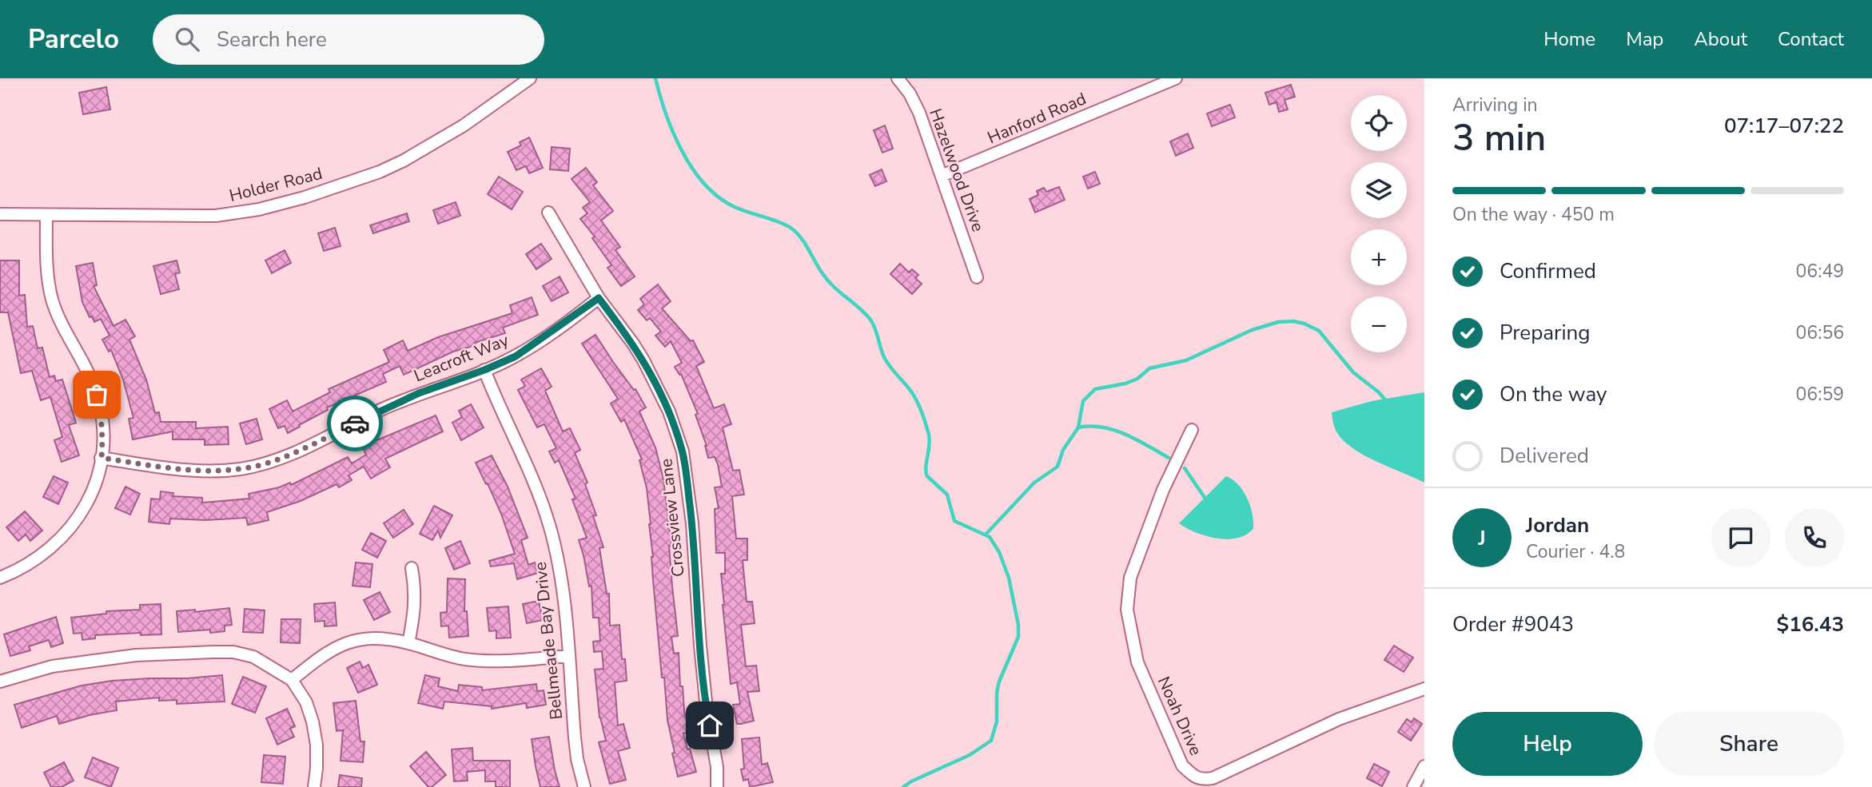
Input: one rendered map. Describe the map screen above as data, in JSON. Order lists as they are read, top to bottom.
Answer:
{
  "streets": {
    "street": [
      "Hanford Road",
      "Hazelwood Drive",
      "Holder Road",
      "Leacroft Way",
      "Crossview Lane",
      "Bellmeade Bay Drive",
      "Noah Drive"
    ]
  },
  "crossings": [
    ["Hanford Road", "Hazelwood Drive"],
    ["Leacroft Way", "Crossview Lane"],
    ["Leacroft Way", "Bellmeade Bay Drive"]
  ],
  "page": {
    "header": "Parcelo",
    "search": "Search here",
    "nav": [
      "Home",
      "Map",
      "About",
      "Contact"
    ],
    "heading": ["3 min", "Arriving in", "07:17–07:22"],
    "panel": [
      "Jordan",
      "Courier · 4.8",
      "Order #9043",
      "$16.43"
    ],
    "map_buttons": ["+", "−"],
    "bar": "On the way · 450 m",
    "list": [
      ["Confirmed", "06:49"],
      ["Preparing", "06:56"],
      ["On the way", "06:59"],
      "Delivered"
    ],
    "round": "J",
    "buttons": ["Help", "Share"]
  }
}
